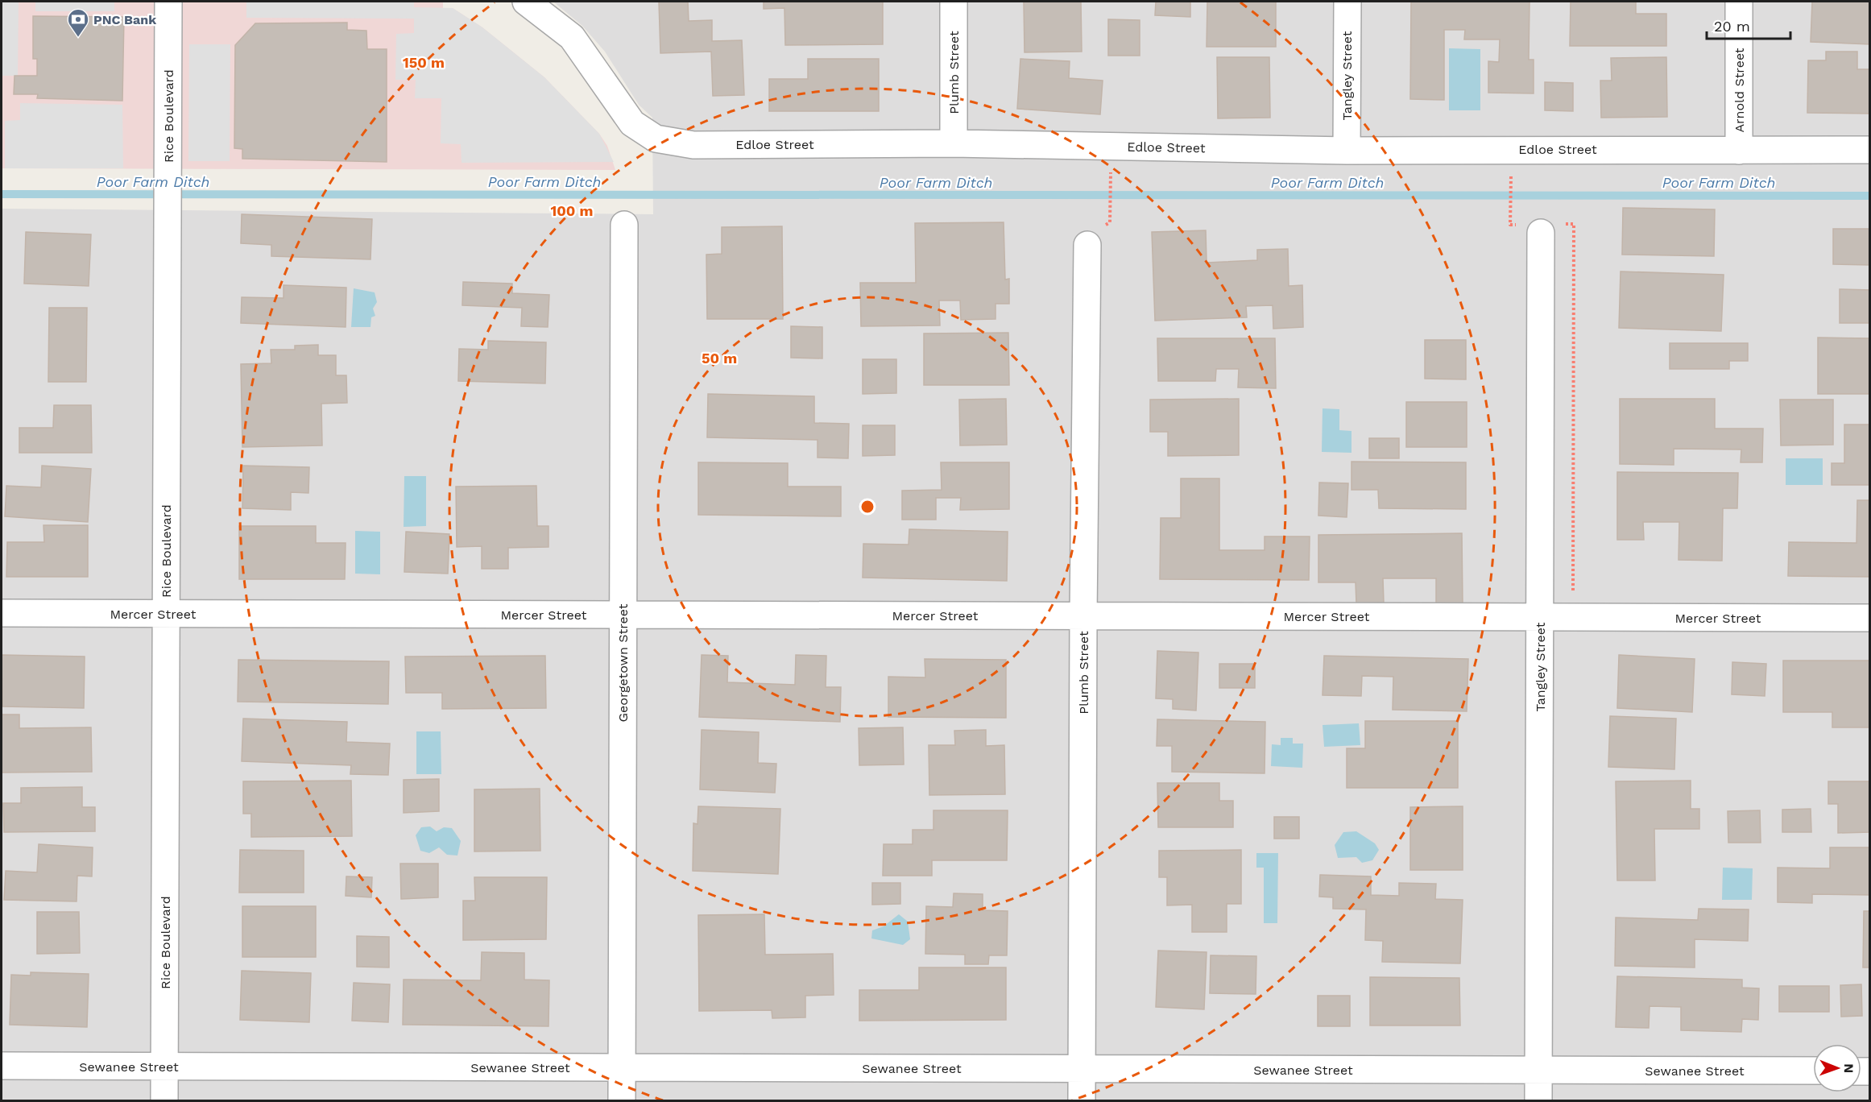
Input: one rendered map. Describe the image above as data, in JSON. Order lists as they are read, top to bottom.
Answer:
{
  "streets": {
    "street": [
      "Plumb Street",
      "Tangley Street",
      "Arnold Street",
      "Rice Boulevard",
      "Edloe Street",
      "Mercer Street",
      "Georgetown Street",
      "Sewanee Street"
    ]
  },
  "crossings": [
    ["Plumb Street", "Edloe Street"],
    ["Plumb Street", "Mercer Street"],
    ["Plumb Street", "Sewanee Street"],
    ["Tangley Street", "Edloe Street"],
    ["Tangley Street", "Mercer Street"],
    ["Tangley Street", "Sewanee Street"],
    ["Arnold Street", "Edloe Street"],
    ["Rice Boulevard", "Mercer Street"],
    ["Rice Boulevard", "Sewanee Street"],
    ["Mercer Street", "Georgetown Street"],
    ["Georgetown Street", "Sewanee Street"]
  ],
  "water": ["Poor Farm Ditch"],
  "places": {
    "bank": ["PNC Bank"]
  },
  "scale_bar": "20 m",
  "north": "right",
  "rings": ["150 m", "100 m", "50 m"]
}
